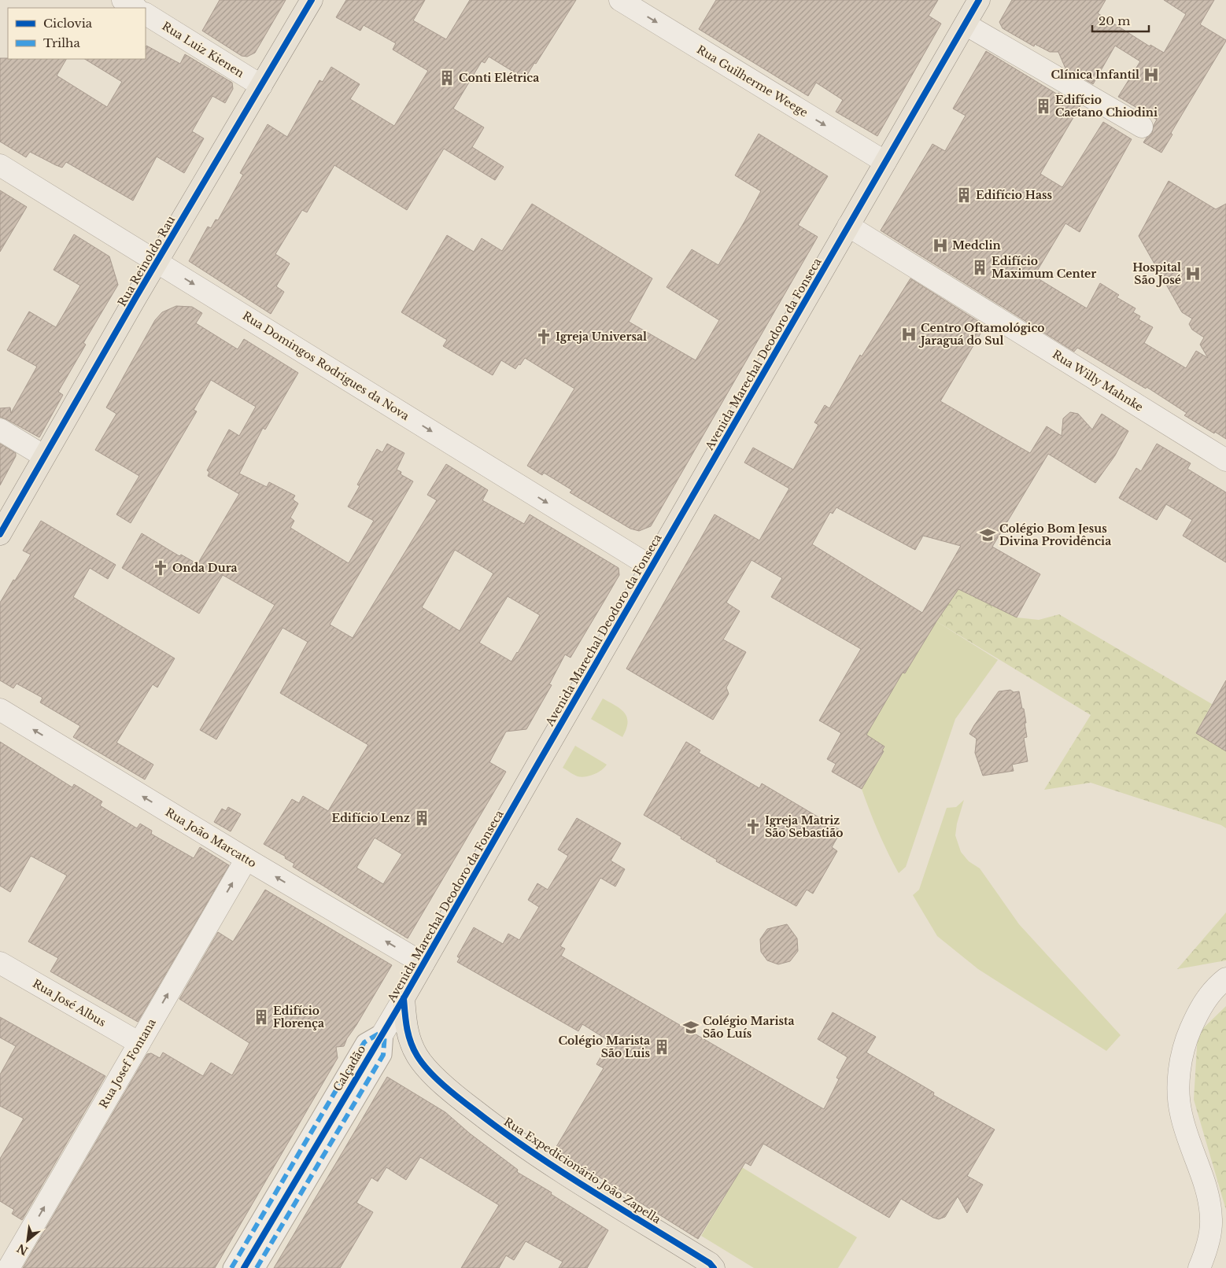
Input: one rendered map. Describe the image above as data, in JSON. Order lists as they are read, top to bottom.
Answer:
{
  "streets": {
    "main road": ["Rua Reinoldo Rau", "Avenida Marechal Deodoro da Fonseca", "Rua Expedicionário João Zapella"],
    "street": [
      "Rua Luiz Kienen",
      "Rua Guilherme Weege",
      "Rua Domingos Rodrigues da Nova",
      "Rua Willy Mahnke",
      "Rua João Marcatto",
      "Rua José Albus",
      "Rua Josef Fontana",
      "Calçadão"
    ]
  },
  "crossings": [
    ["Rua Luiz Kienen", "Rua Reinoldo Rau"],
    ["Rua Guilherme Weege", "Avenida Marechal Deodoro da Fonseca"],
    ["Rua Reinoldo Rau", "Rua Domingos Rodrigues da Nova"],
    ["Avenida Marechal Deodoro da Fonseca", "Rua Domingos Rodrigues da Nova"],
    ["Avenida Marechal Deodoro da Fonseca", "Rua Willy Mahnke"],
    ["Avenida Marechal Deodoro da Fonseca", "Rua João Marcatto"],
    ["Avenida Marechal Deodoro da Fonseca", "Calçadão"],
    ["Avenida Marechal Deodoro da Fonseca", "Rua Expedicionário João Zapella"],
    ["Rua João Marcatto", "Rua Josef Fontana"],
    ["Rua José Albus", "Rua Josef Fontana"]
  ],
  "one_way": [
    "Rua Guilherme Weege",
    "Rua Domingos Rodrigues da Nova",
    "Rua João Marcatto",
    "Rua Josef Fontana"
  ],
  "places": {
    "hospital": [
      "Clínica Infantil",
      "Medclin",
      "Hospital São José",
      "Centro Oftamológico Jaraguá do Sul"
    ],
    "building": [
      "Conti Elétrica",
      "Edifício Caetano Chiodini",
      "Edifício Hass",
      "Edifício Maximum Center",
      "Edifício Lenz",
      "Edifício Florença",
      "Colégio Marista São Luis"
    ],
    "church": ["Igreja Universal", "Onda Dura", "Igreja Matriz São Sebastião"],
    "school or university": ["Colégio Bom Jesus Divina Providência", "Colégio Marista São Luís"]
  },
  "legend": ["Ciclovia", "Trilha"],
  "scale_bar": "20 m",
  "north": "bottom left"
}
